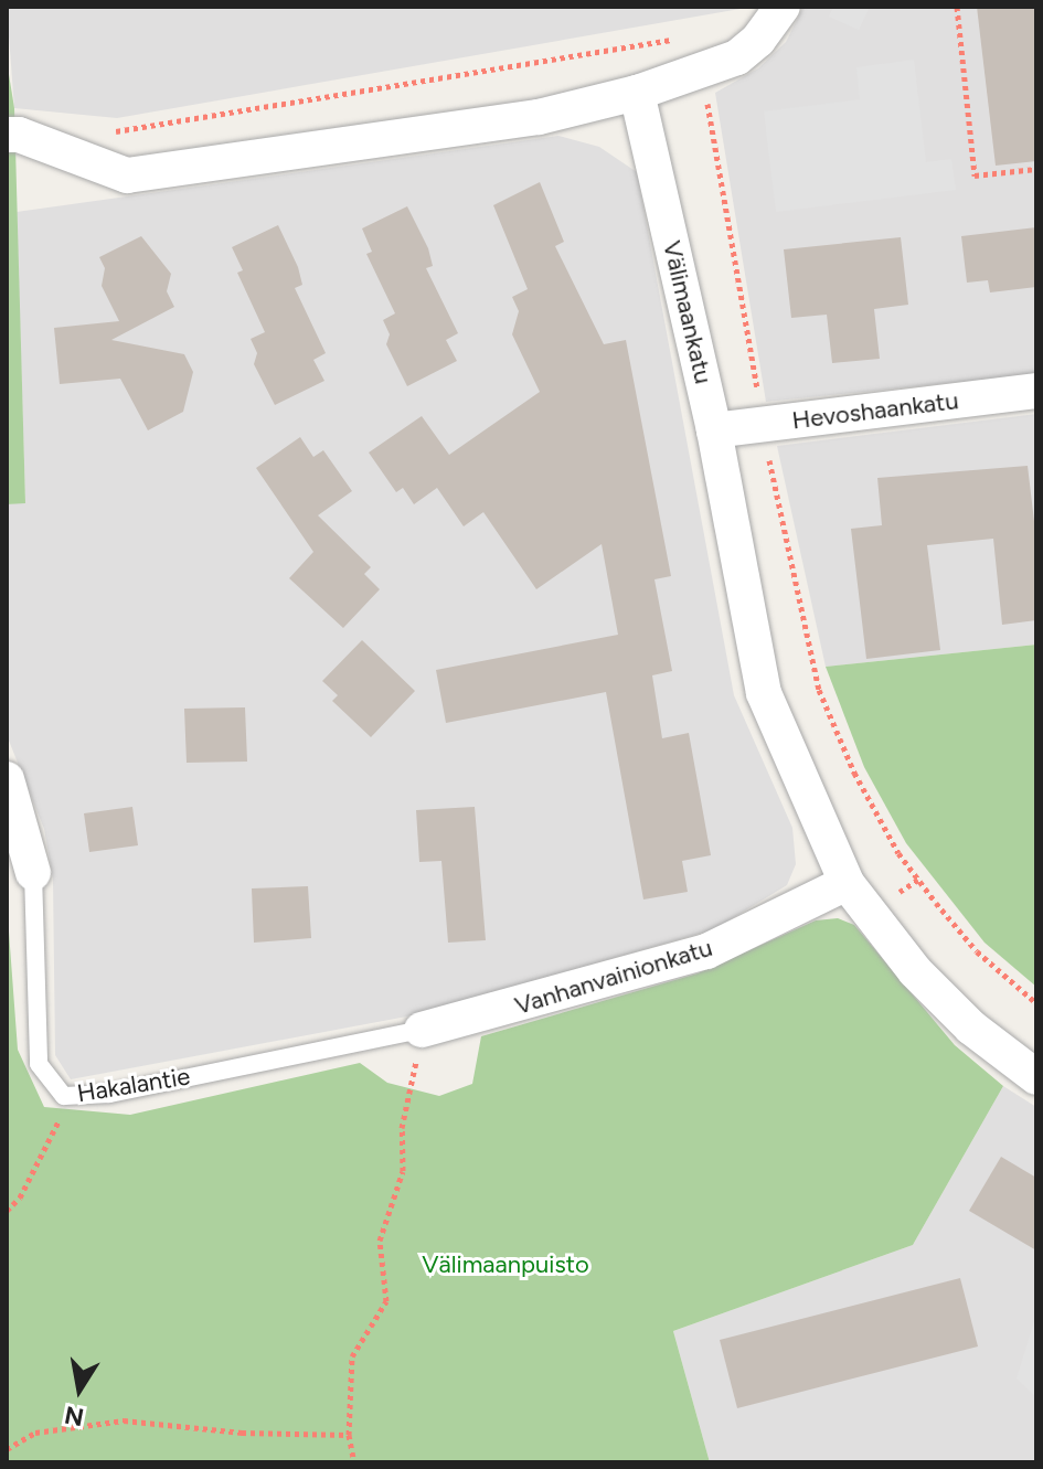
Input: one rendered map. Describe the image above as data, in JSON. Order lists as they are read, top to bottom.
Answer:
{
  "streets": {
    "street": [
      "Välimaankatu",
      "Hevoshaankatu",
      "Vanhanvainionkatu",
      "Hakalantie"
    ]
  },
  "crossings": [
    ["Välimaankatu", "Hevoshaankatu"],
    ["Välimaankatu", "Vanhanvainionkatu"],
    ["Vanhanvainionkatu", "Hakalantie"]
  ],
  "parks": ["Välimaanpuisto"],
  "north": "bottom"
}
